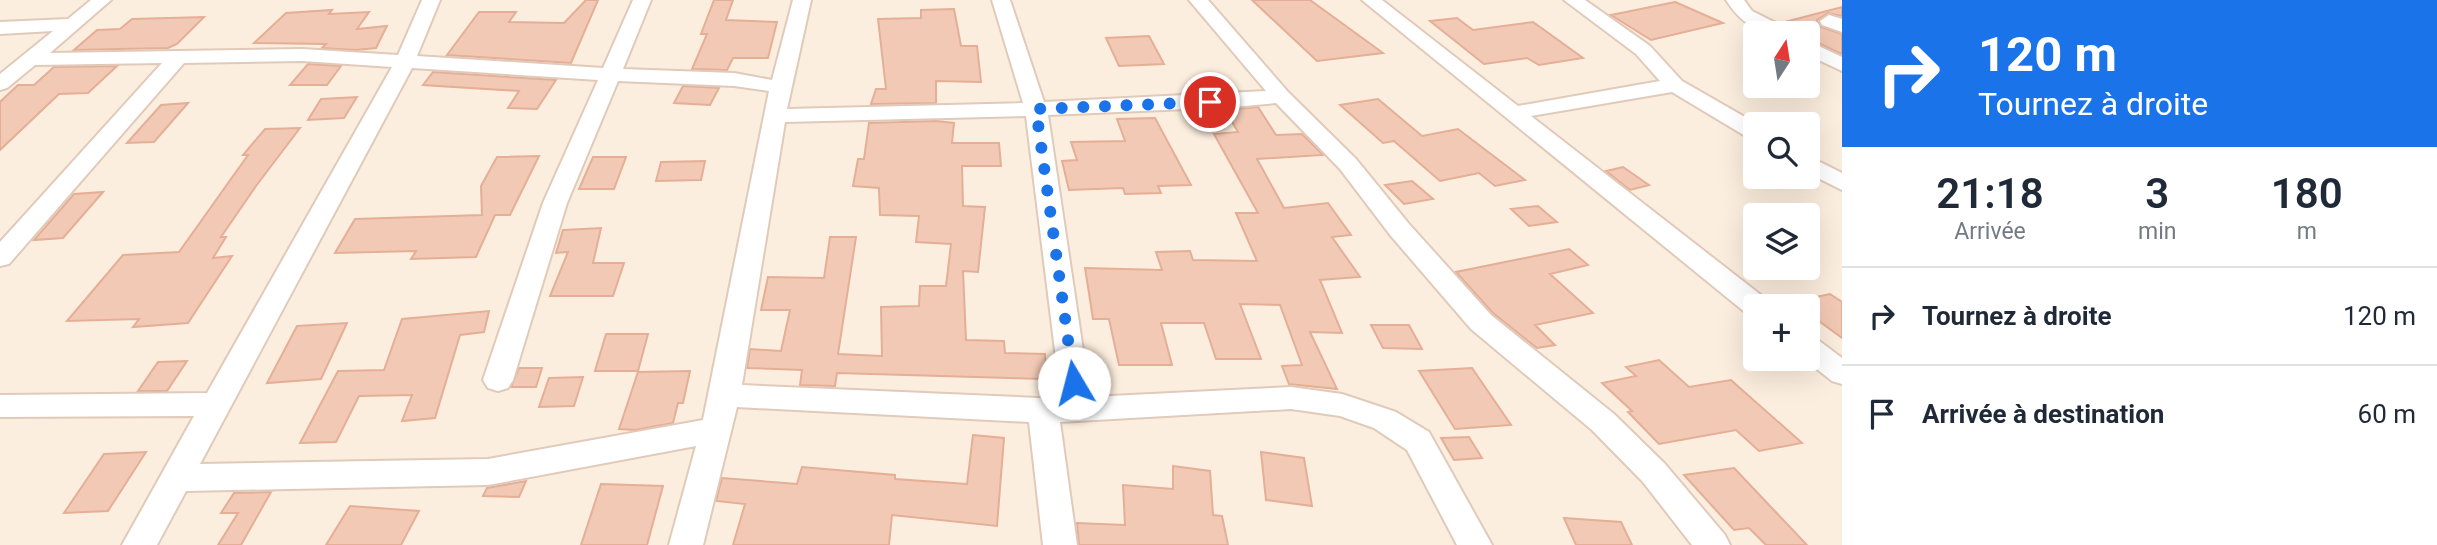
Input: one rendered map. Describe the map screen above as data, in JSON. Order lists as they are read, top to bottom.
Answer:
{
  "north": "top",
  "page": {
    "turn": ["120 m", "Tournez à droite"],
    "map_buttons": "+",
    "eta": [
      "21:18",
      "Arrivée",
      "3",
      "min",
      "180",
      "m"
    ],
    "list": [
      {
        "name": "Tournez à droite",
        "value": "120 m"
      },
      {
        "name": "Arrivée à destination",
        "value": "60 m"
      }
    ]
  }
}
